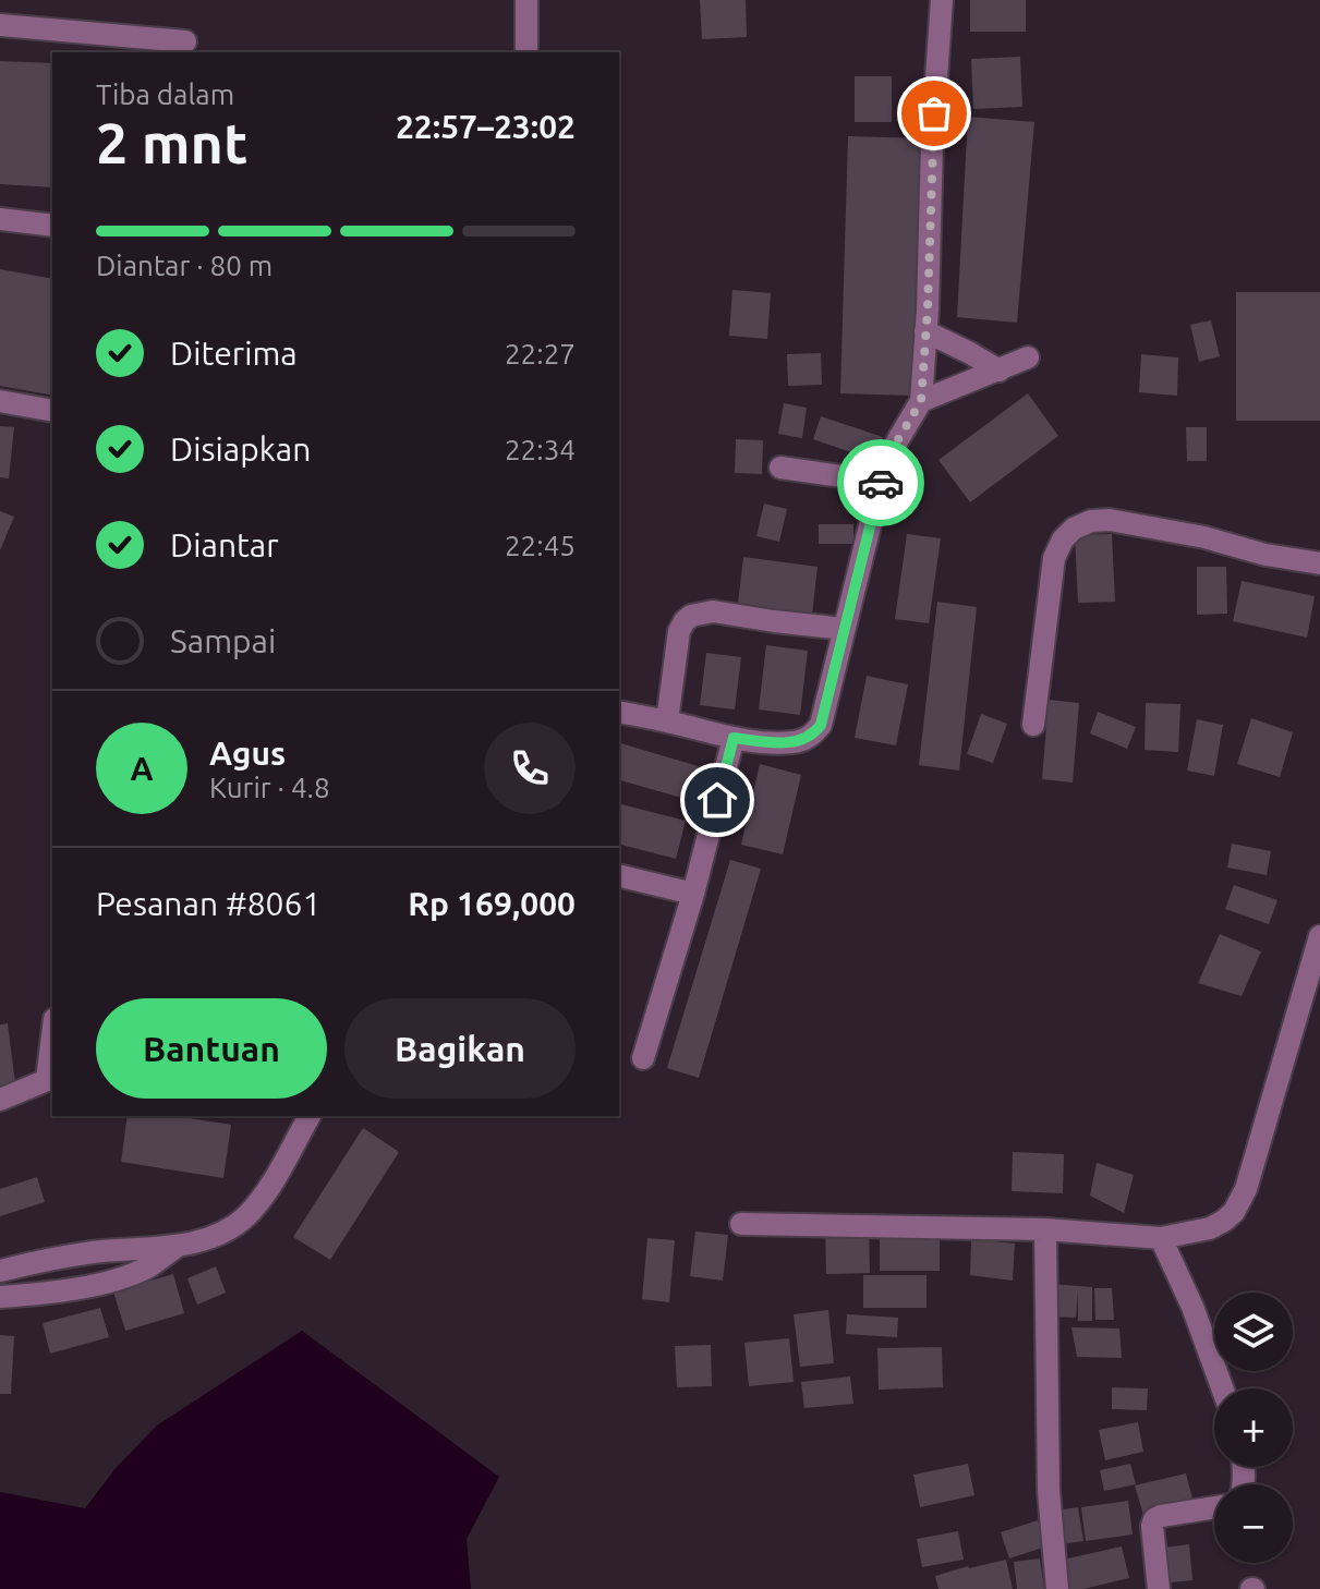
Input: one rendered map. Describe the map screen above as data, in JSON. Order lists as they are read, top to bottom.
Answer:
{
  "page": {
    "heading": ["2 mnt", "Tiba dalam", "22:57–23:02"],
    "panel": [
      "Agus",
      "Kurir · 4.8",
      "Pesanan #8061",
      "Rp 169,000"
    ],
    "bar": "Diantar · 80 m",
    "list": [
      ["Diterima", "22:27"],
      ["Disiapkan", "22:34"],
      ["Diantar", "22:45"],
      "Sampai"
    ],
    "round": "A",
    "buttons": ["Bantuan", "Bagikan"],
    "map_buttons": ["+", "−"]
  }
}
